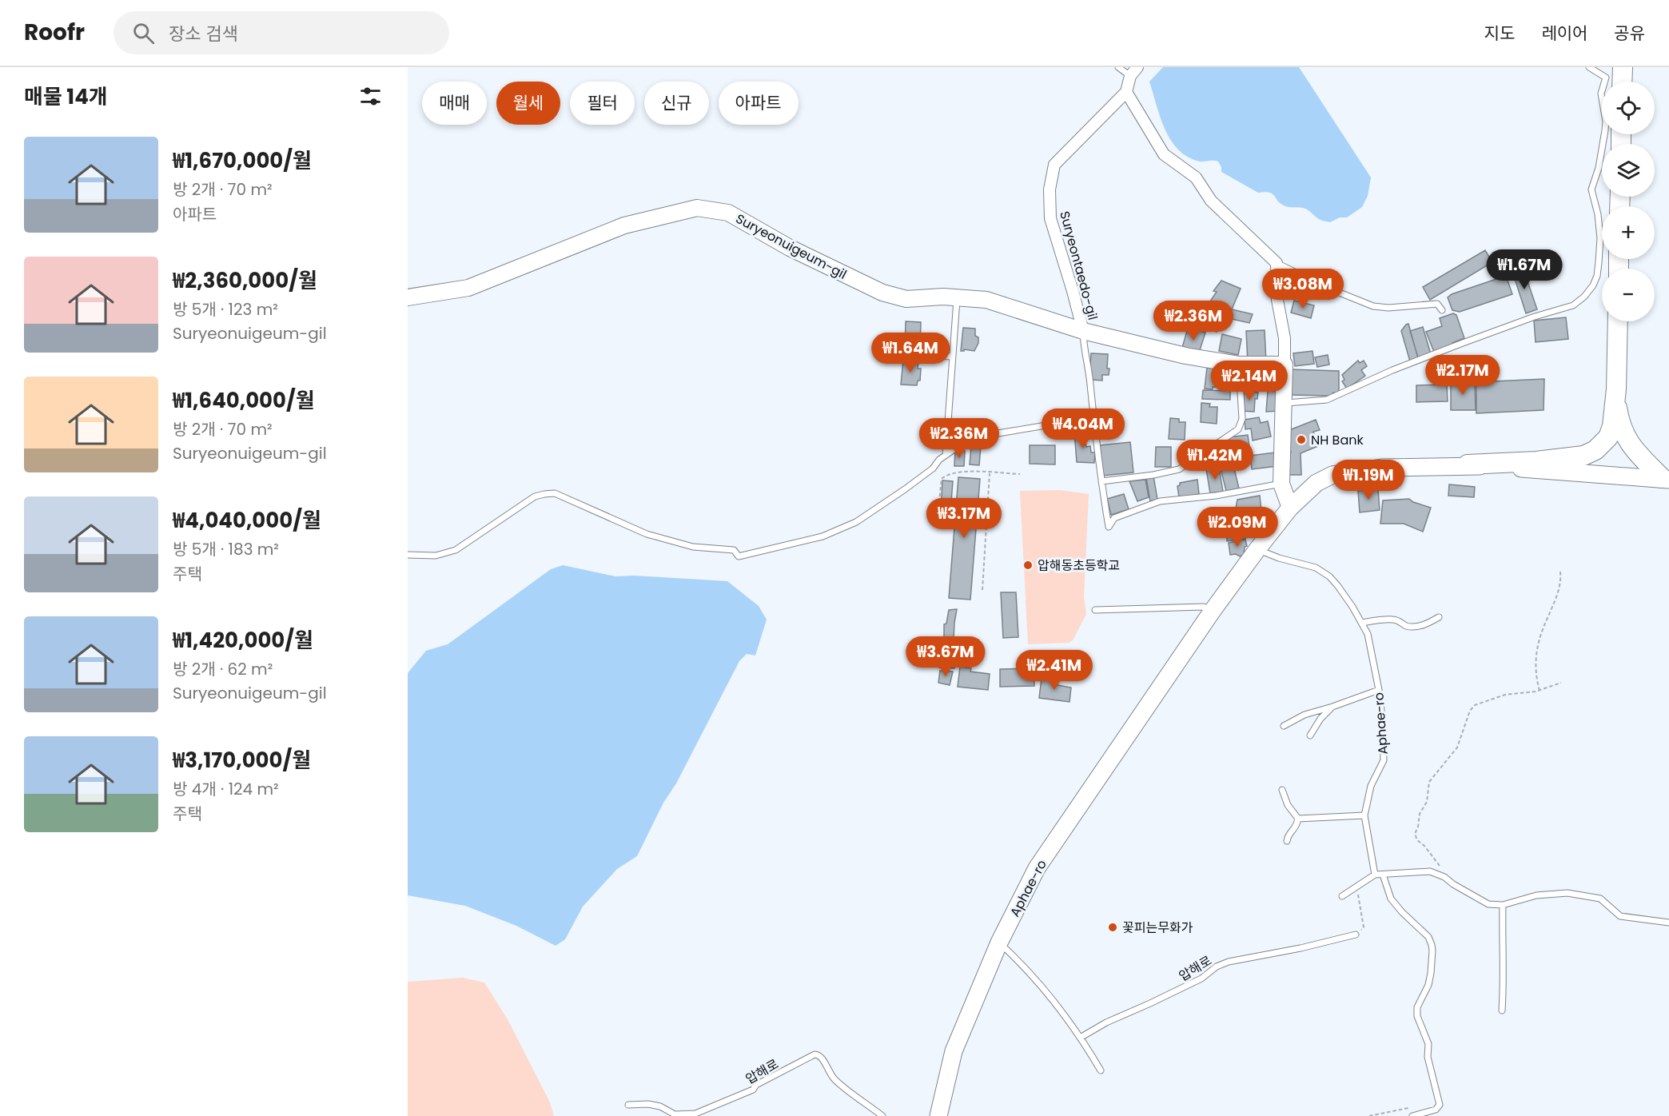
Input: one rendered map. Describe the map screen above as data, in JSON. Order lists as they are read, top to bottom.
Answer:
{
  "streets": {
    "main road": ["Aphae-ro"],
    "street": ["Suryeonuigeum-gil", "Suryeontaedo-gil"],
    "lane": ["압해로"]
  },
  "crossings": [
    ["Suryeonuigeum-gil", "Suryeontaedo-gil"]
  ],
  "places": ["NH Bank", "압해동초등학교", "꽃피는무화가"],
  "page": {
    "header": "Roofr",
    "search": "장소 검색",
    "nav": ["지도", "레이어", "공유"],
    "heading": "매물 14개",
    "map_buttons": ["+", "−"],
    "chip": [
      "매매",
      "월세",
      "필터",
      "신규",
      "아파트"
    ],
    "list": [
      {
        "name": "₩1,670,000/월",
        "note": "방 2개 · 70 m² · 아파트"
      },
      {
        "name": "₩2,360,000/월",
        "note": "방 5개 · 123 m² · Suryeonuigeum-gil"
      },
      {
        "name": "₩1,640,000/월",
        "note": "방 2개 · 70 m² · Suryeonuigeum-gil"
      },
      {
        "name": "₩4,040,000/월",
        "note": "방 5개 · 183 m² · 주택"
      },
      {
        "name": "₩1,420,000/월",
        "note": "방 2개 · 62 m² · Suryeonuigeum-gil"
      },
      {
        "name": "₩3,170,000/월",
        "note": "방 4개 · 124 m² · 주택"
      }
    ],
    "price": [
      "₩1.67M",
      "₩3.08M",
      "₩2.36M",
      "₩1.64M",
      "₩2.17M",
      "₩2.14M",
      "₩4.04M",
      "₩2.36M",
      "₩1.42M",
      "₩1.19M",
      "₩3.17M",
      "₩2.09M",
      "₩3.67M",
      "₩2.41M"
    ]
  }
}
